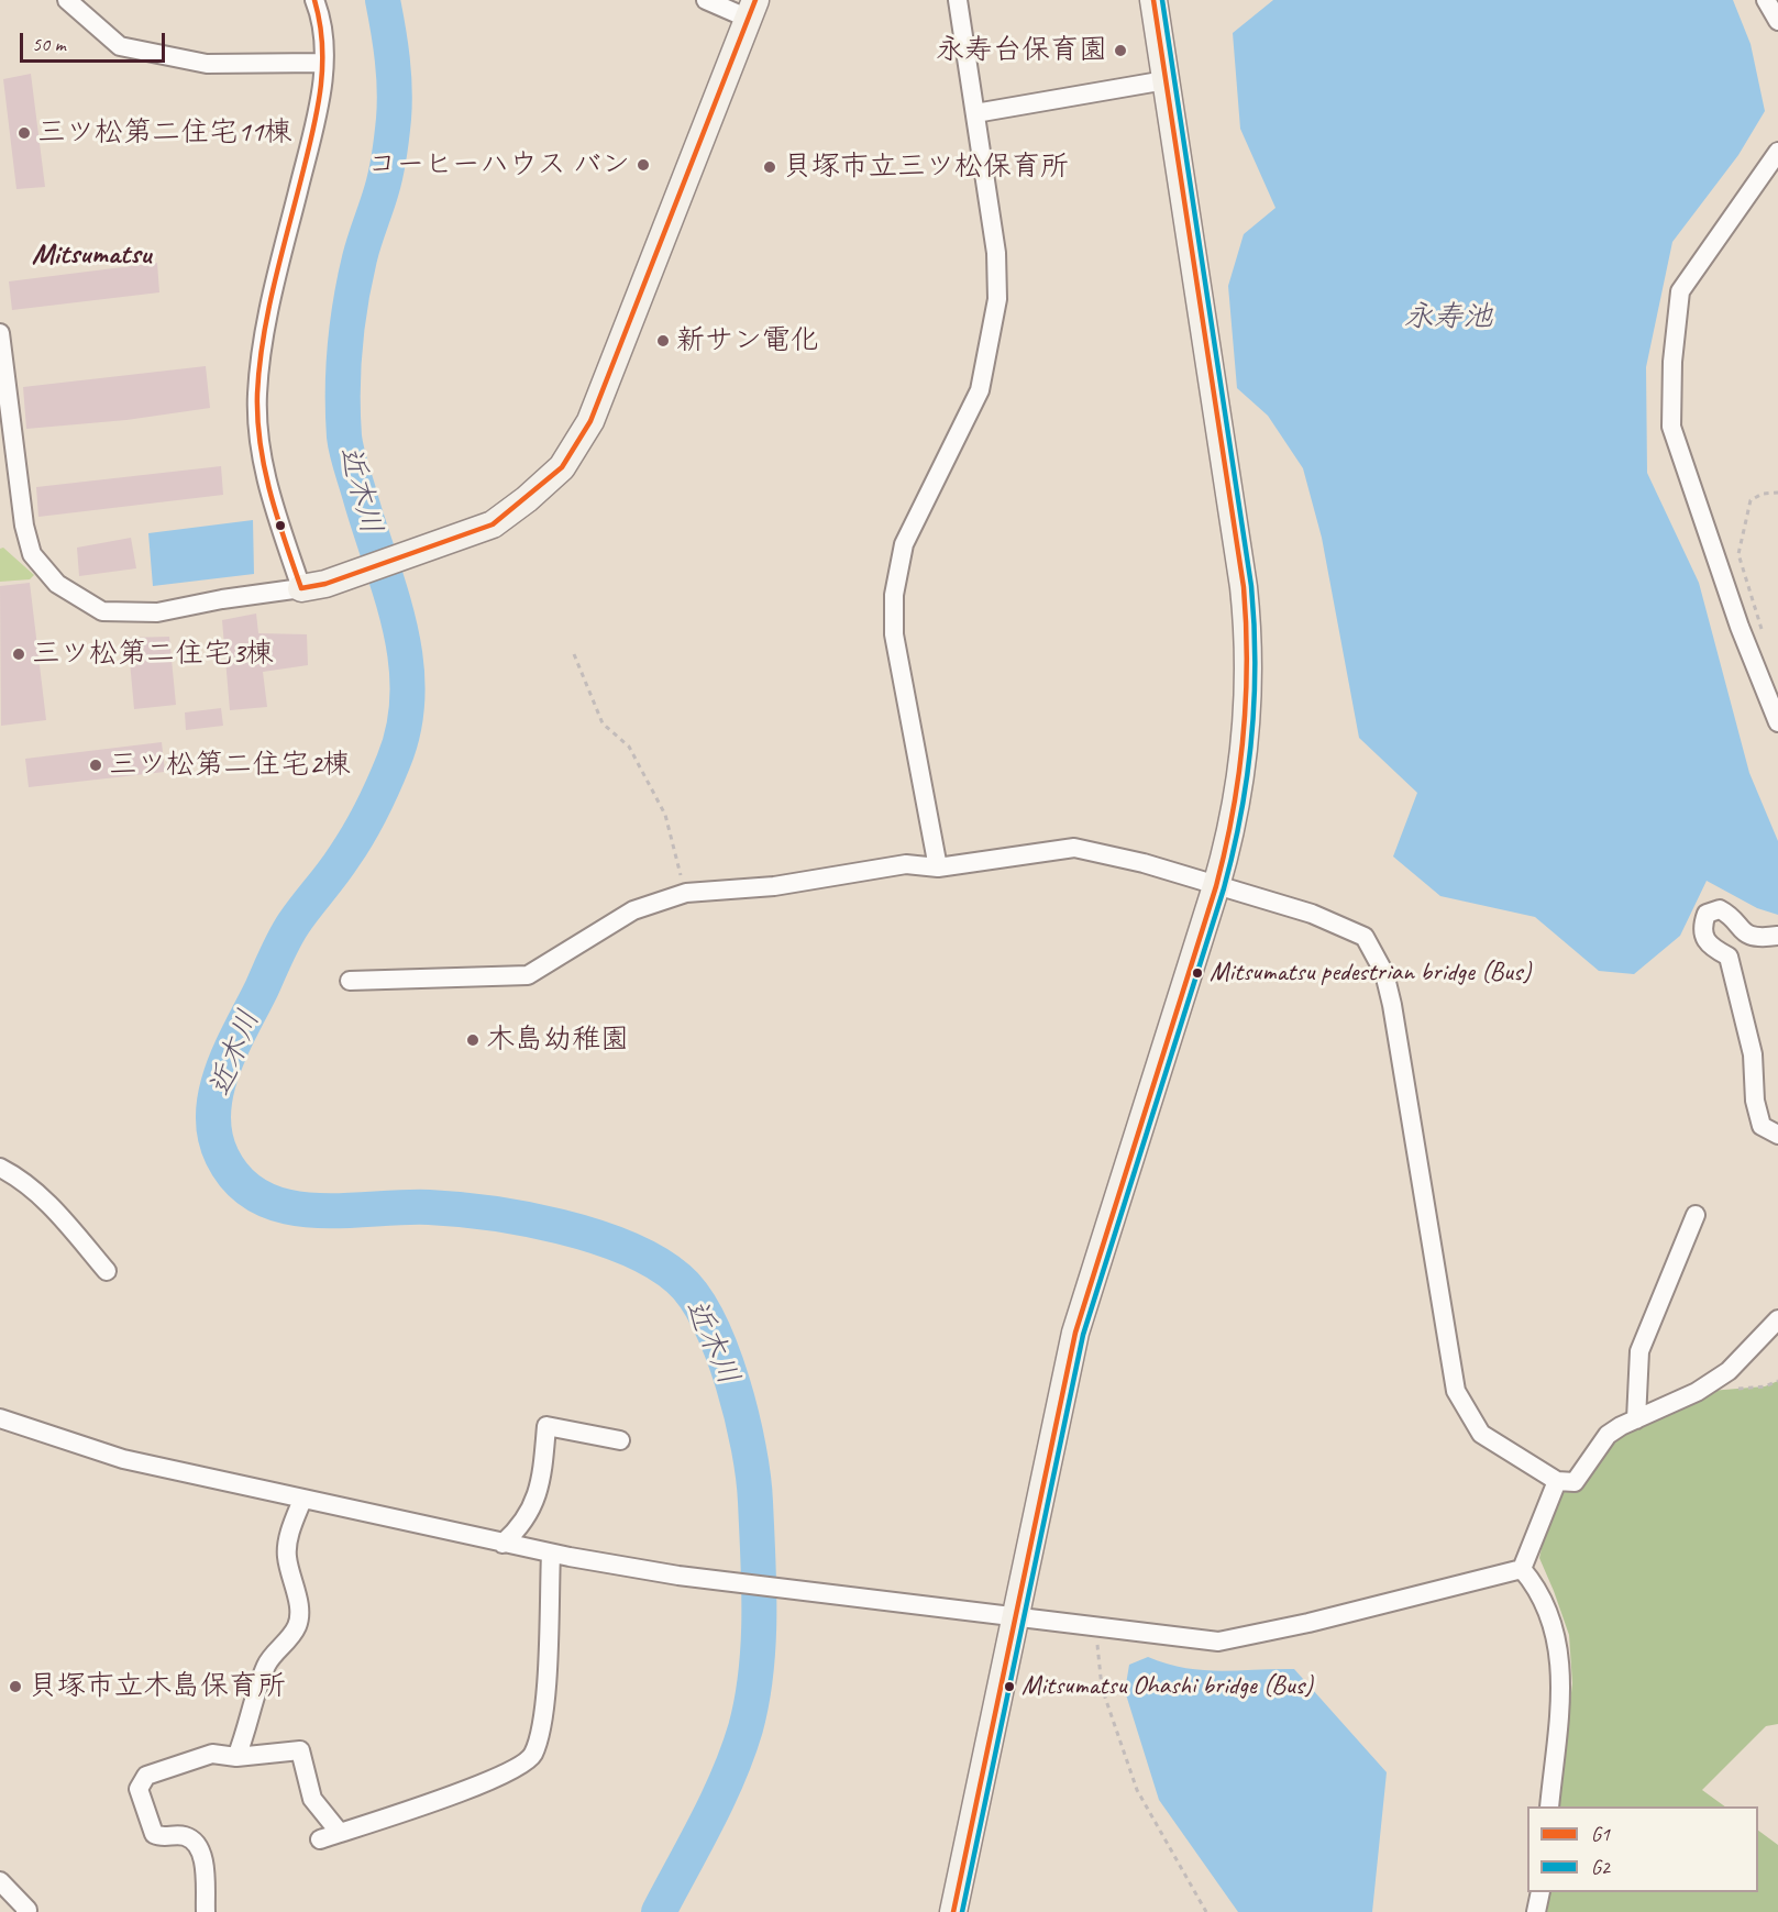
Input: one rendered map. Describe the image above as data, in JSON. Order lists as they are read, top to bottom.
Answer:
{
  "districts": ["Mitsumatsu"],
  "water": ["永寿池", "近木川"],
  "places": [
    "永寿台保育園",
    "三ツ松第二住宅11棟",
    "コーヒーハウス バン",
    "貝塚市立三ツ松保育所",
    "新サン電化",
    "三ツ松第二住宅3棟",
    "三ツ松第二住宅2棟",
    "Mitsumatsu pedestrian bridge (Bus)",
    "木島幼稚園",
    "貝塚市立木島保育所",
    "Mitsumatsu Ohashi bridge (Bus)"
  ],
  "lines": ["transit line G1", "transit line G2"],
  "legend": ["G1", "G2"],
  "scale_bar": "50 m"
}
